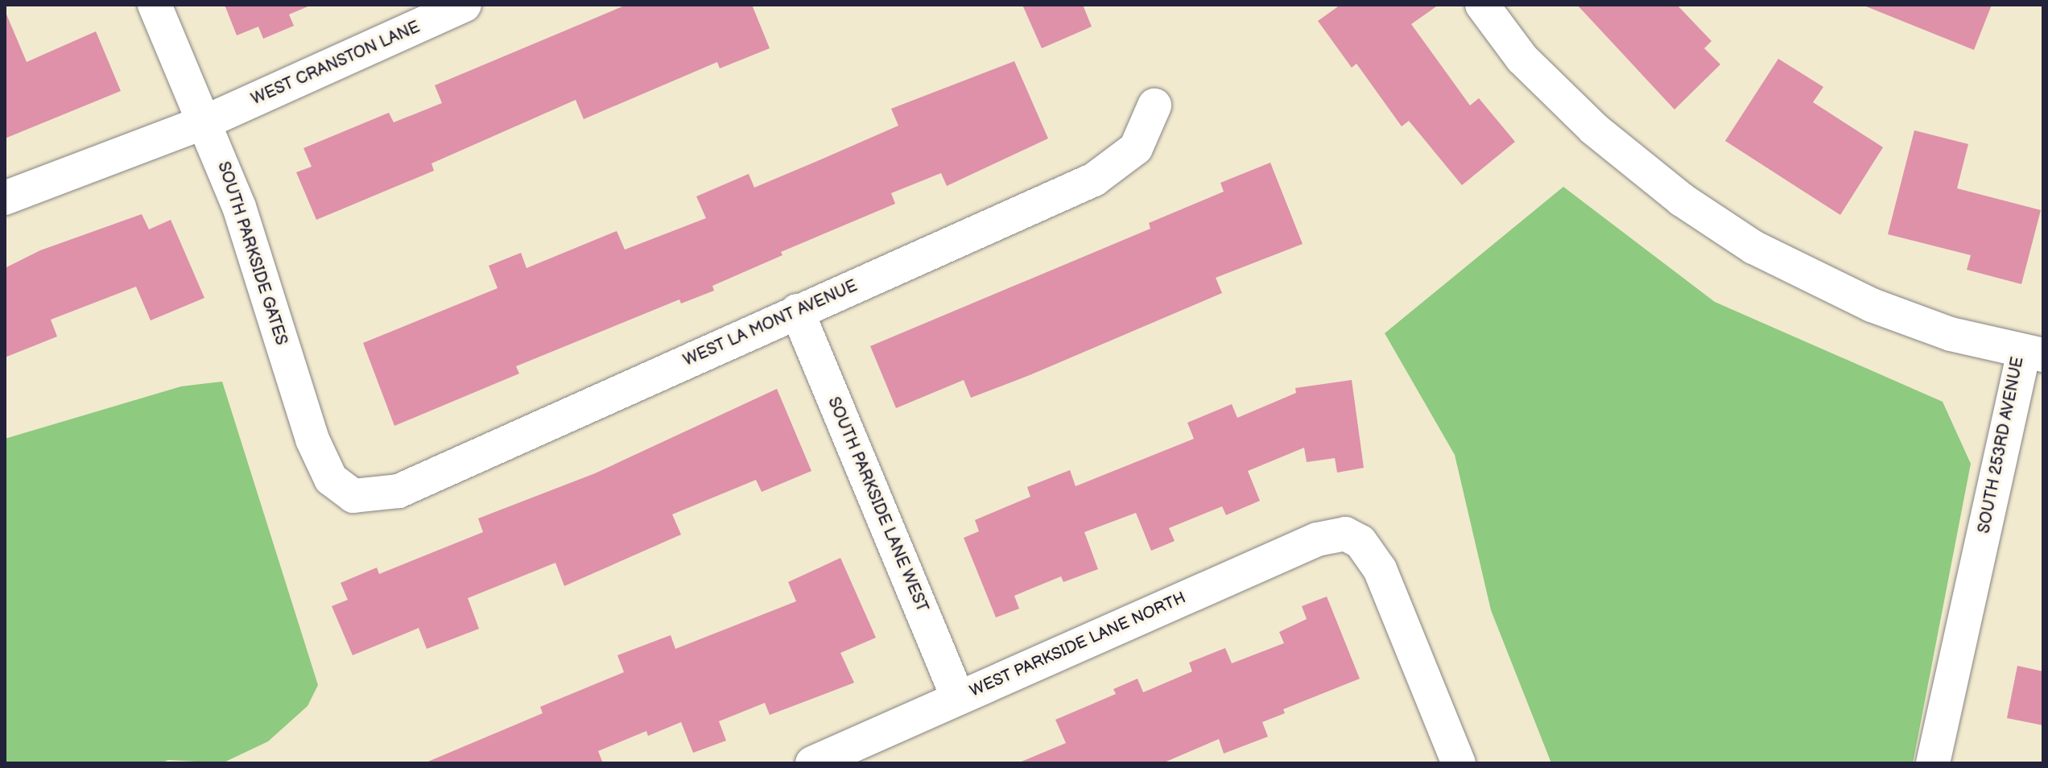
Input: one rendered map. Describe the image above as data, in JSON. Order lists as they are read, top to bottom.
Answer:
{
  "streets": {
    "street": [
      "WEST CRANSTON LANE",
      "SOUTH PARKSIDE GATES",
      "WEST LA MONT AVENUE",
      "SOUTH 253RD AVENUE",
      "SOUTH PARKSIDE LANE WEST",
      "WEST PARKSIDE LANE NORTH"
    ]
  },
  "crossings": [
    ["WEST CRANSTON LANE", "SOUTH PARKSIDE GATES"],
    ["SOUTH PARKSIDE GATES", "WEST LA MONT AVENUE"],
    ["WEST LA MONT AVENUE", "SOUTH PARKSIDE LANE WEST"],
    ["SOUTH PARKSIDE LANE WEST", "WEST PARKSIDE LANE NORTH"]
  ]
}
